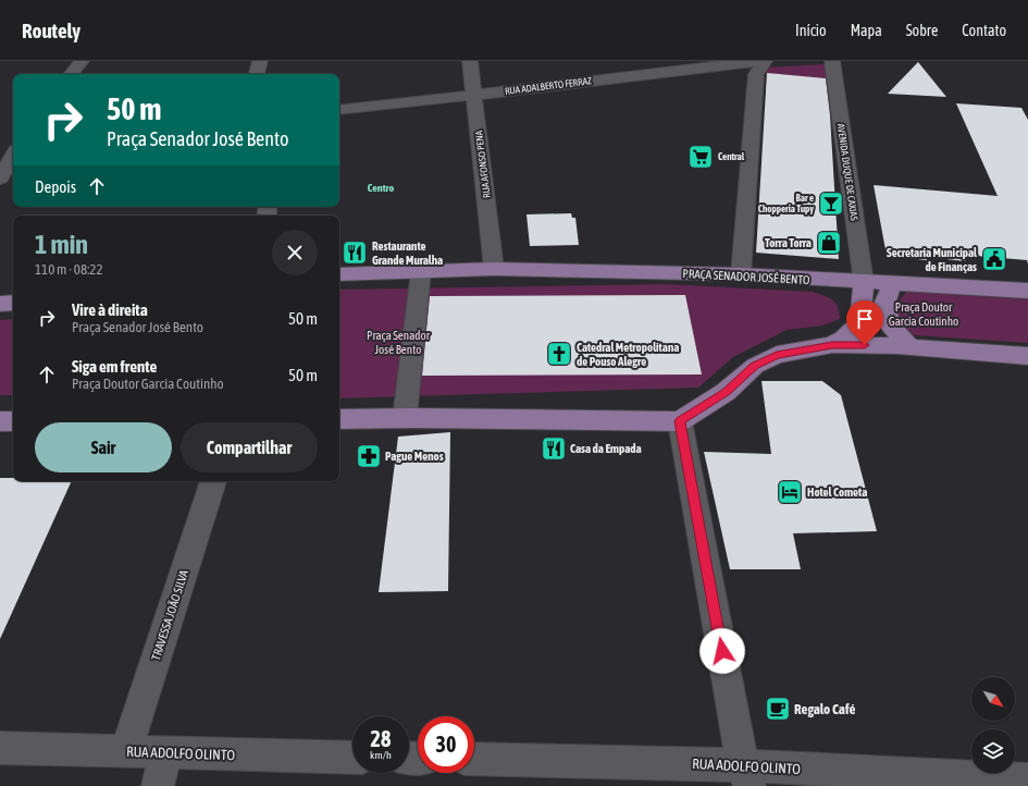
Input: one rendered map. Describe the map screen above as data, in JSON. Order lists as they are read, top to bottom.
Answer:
{
  "streets": {
    "main road": ["PRAÇA SENADOR JOSÉ BENTO"],
    "street": [
      "RUA ADALBERTO FERRAZ",
      "RUA AFONSO PENA",
      "AVENIDA DUQUE DE CAXIAS",
      "TRAVESSA JOÃO SILVA",
      "RUA ADOLFO OLINTO"
    ]
  },
  "crossings": [
    ["RUA ADALBERTO FERRAZ", "RUA AFONSO PENA"],
    ["RUA AFONSO PENA", "PRAÇA SENADOR JOSÉ BENTO"],
    ["AVENIDA DUQUE DE CAXIAS", "PRAÇA SENADOR JOSÉ BENTO"],
    ["TRAVESSA JOÃO SILVA", "RUA ADOLFO OLINTO"]
  ],
  "districts": ["Centro"],
  "parks": ["Praça Doutor Garcia Coutinho", "Praça Senador José Bento"],
  "places": {
    "supermarket": ["Central"],
    "bar": ["Bar e Chopperia Tupy"],
    "shop": ["Torra Torra"],
    "restaurant": ["Restaurante Grande Muralha", "Casa da Empada"],
    "public building": ["Secretaria Municipal de Finanças"],
    "church": ["Catedral Metropolitana de Pouso Alegre"],
    "pharmacy": ["Pague Menos"],
    "hotel": ["Hotel Cometa"],
    "cafe": ["Regalo Café"]
  },
  "north": "bottom right",
  "page": {
    "header": "Routely",
    "nav": [
      "Início",
      "Mapa",
      "Sobre",
      "Contato"
    ],
    "turn": ["50 m", "Praça Senador José Bento"],
    "then": "Depois",
    "heading": ["1 min", "110 m · 08:22"],
    "list": [
      {
        "name": "Vire à direita",
        "note": "Praça Senador José Bento",
        "value": "50 m"
      },
      {
        "name": "Siga em frente",
        "note": "Praça Doutor Garcia Coutinho",
        "value": "50 m"
      }
    ],
    "buttons": ["Sair", "Compartilhar"],
    "speed": "28 km/h",
    "limit": "30"
  }
}
